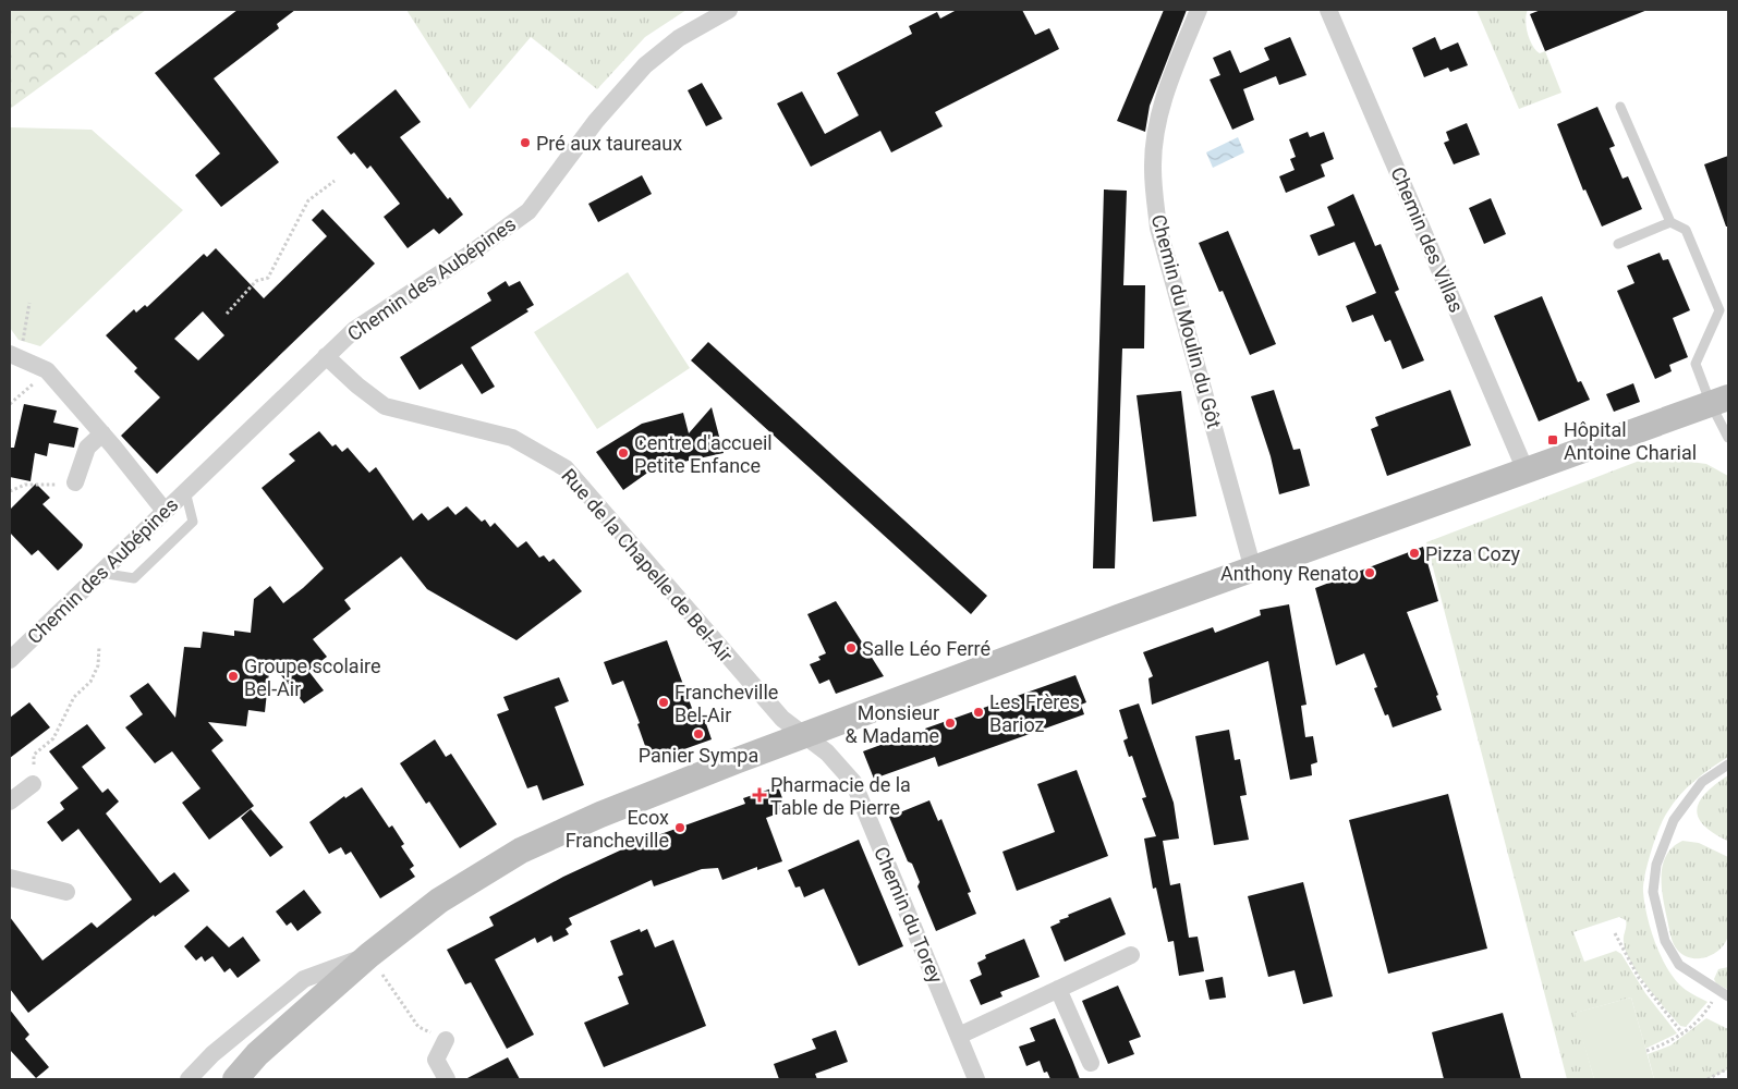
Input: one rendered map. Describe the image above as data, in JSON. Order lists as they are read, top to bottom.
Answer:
{
  "streets": {
    "street": [
      "Chemin des Villas",
      "Chemin des Aubépines",
      "Chemin du Moulin du Gôt",
      "Rue de la Chapelle de Bel-Air",
      "Chemin du Torey"
    ]
  },
  "crossings": [
    ["Chemin des Aubépines", "Rue de la Chapelle de Bel-Air"],
    ["Rue de la Chapelle de Bel-Air", "Chemin du Torey"]
  ],
  "places": {
    "other": [
      "Pré aux taureaux",
      "Centre d'accueil Petite Enfance",
      "Pizza Cozy",
      "Anthony Renato",
      "Salle Léo Ferré",
      "Groupe scolaire Bel-Air",
      "Francheville Bel-Air",
      "Les Frères Barioz",
      "Monsieur & Madame",
      "Panier Sympa",
      "Ecox Francheville"
    ],
    "transit": ["Hôpital Antoine Charial"],
    "health": ["Pharmacie de la Table de Pierre"]
  }
}
